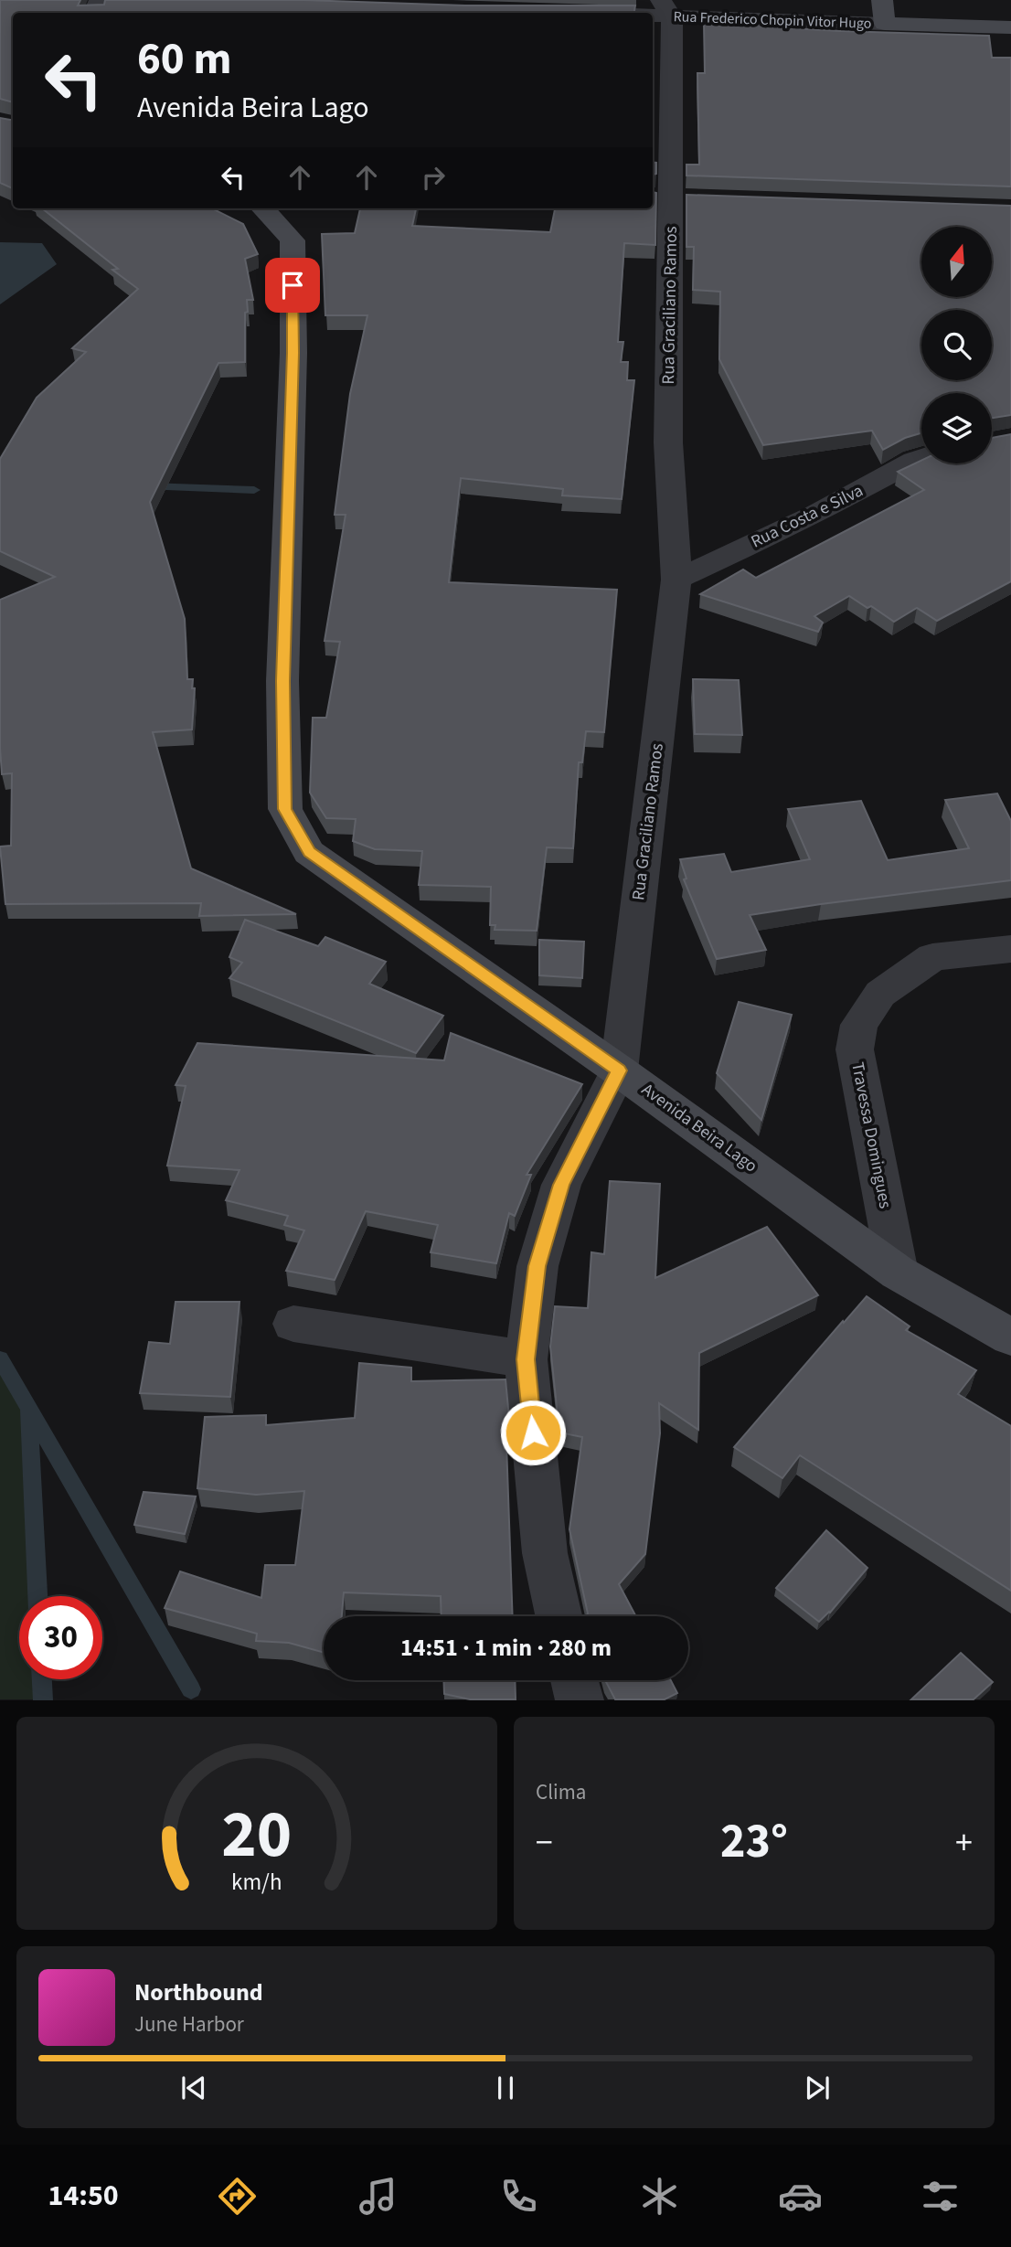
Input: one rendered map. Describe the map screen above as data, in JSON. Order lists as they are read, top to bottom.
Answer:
{
  "streets": {
    "main road": ["Rua Frederico Chopin Vitor Hugo", "Avenida Beira Lago"],
    "street": ["Rua Graciliano Ramos", "Rua Costa e Silva", "Travessa Domingues"]
  },
  "crossings": [
    ["Rua Frederico Chopin Vitor Hugo", "Rua Graciliano Ramos"],
    ["Rua Graciliano Ramos", "Rua Costa e Silva"],
    ["Rua Graciliano Ramos", "Avenida Beira Lago"],
    ["Avenida Beira Lago", "Travessa Domingues"]
  ],
  "north": "top",
  "page": {
    "turn": ["60 m", "Avenida Beira Lago"],
    "limit": "30",
    "trip": "14:51 · 1 min · 280 m",
    "tile": "Clima",
    "heat": ["−", "23°", "+"],
    "song": ["Northbound", "June Harbor"],
    "tabs": "14:50",
    "gauge": ["20", "km/h"]
  }
}
